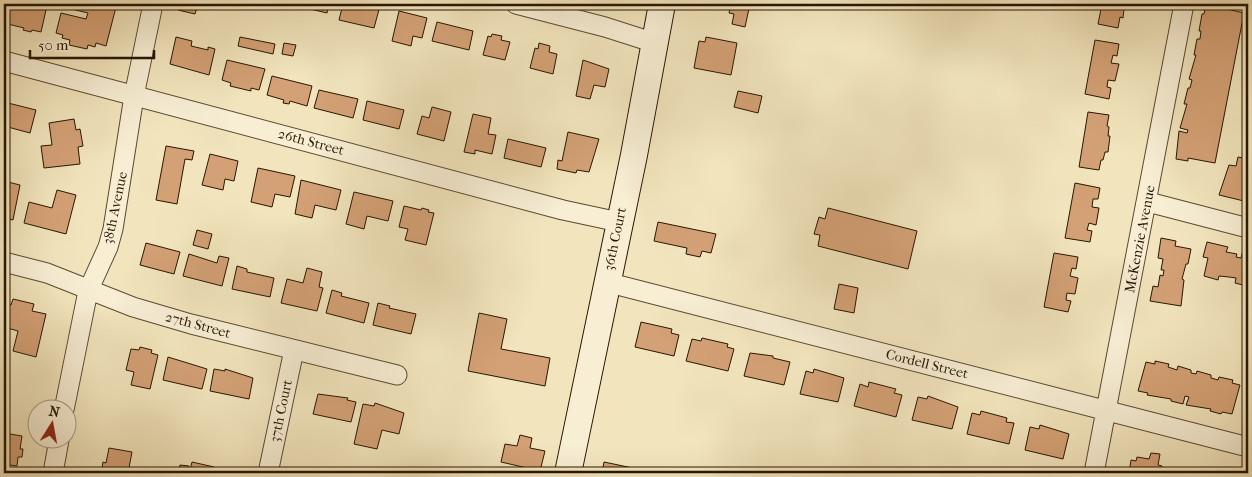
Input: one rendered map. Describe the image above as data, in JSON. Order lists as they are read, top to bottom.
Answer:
{
  "streets": {
    "street": [
      "26th Street",
      "38th Avenue",
      "36th Court",
      "McKenzie Avenue",
      "27th Street",
      "Cordell Street",
      "37th Court"
    ]
  },
  "crossings": [
    ["26th Street", "38th Avenue"],
    ["26th Street", "36th Court"],
    ["38th Avenue", "27th Street"],
    ["36th Court", "Cordell Street"],
    ["McKenzie Avenue", "Cordell Street"],
    ["27th Street", "37th Court"]
  ],
  "scale_bar": "50 m",
  "north": "top"
}
